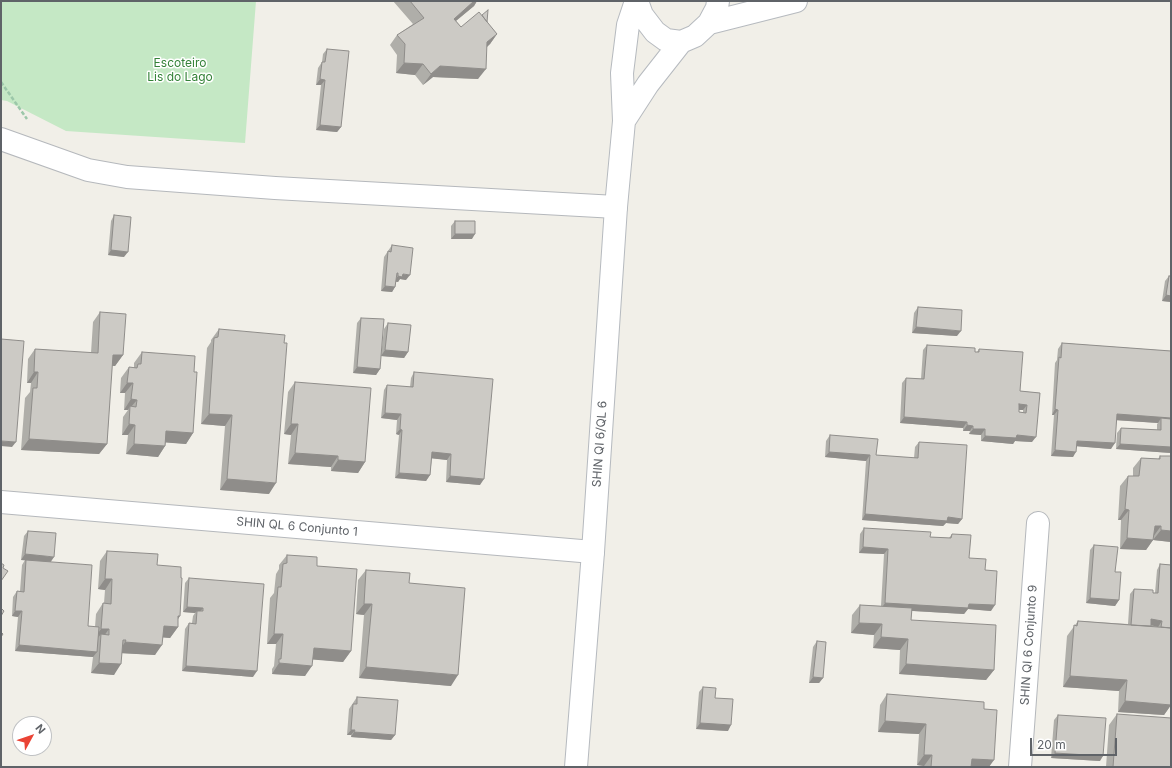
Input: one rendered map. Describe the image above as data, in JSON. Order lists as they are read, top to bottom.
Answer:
{
  "streets": {
    "street": ["SHIN QI 6/QL 6", "SHIN QL 6 Conjunto 1", "SHIN QI 6 Conjunto 9"]
  },
  "crossings": [
    ["SHIN QI 6/QL 6", "SHIN QL 6 Conjunto 1"]
  ],
  "parks": ["Escoteiro Lis do Lago"],
  "scale_bar": "20 m",
  "north": "top right"
}
